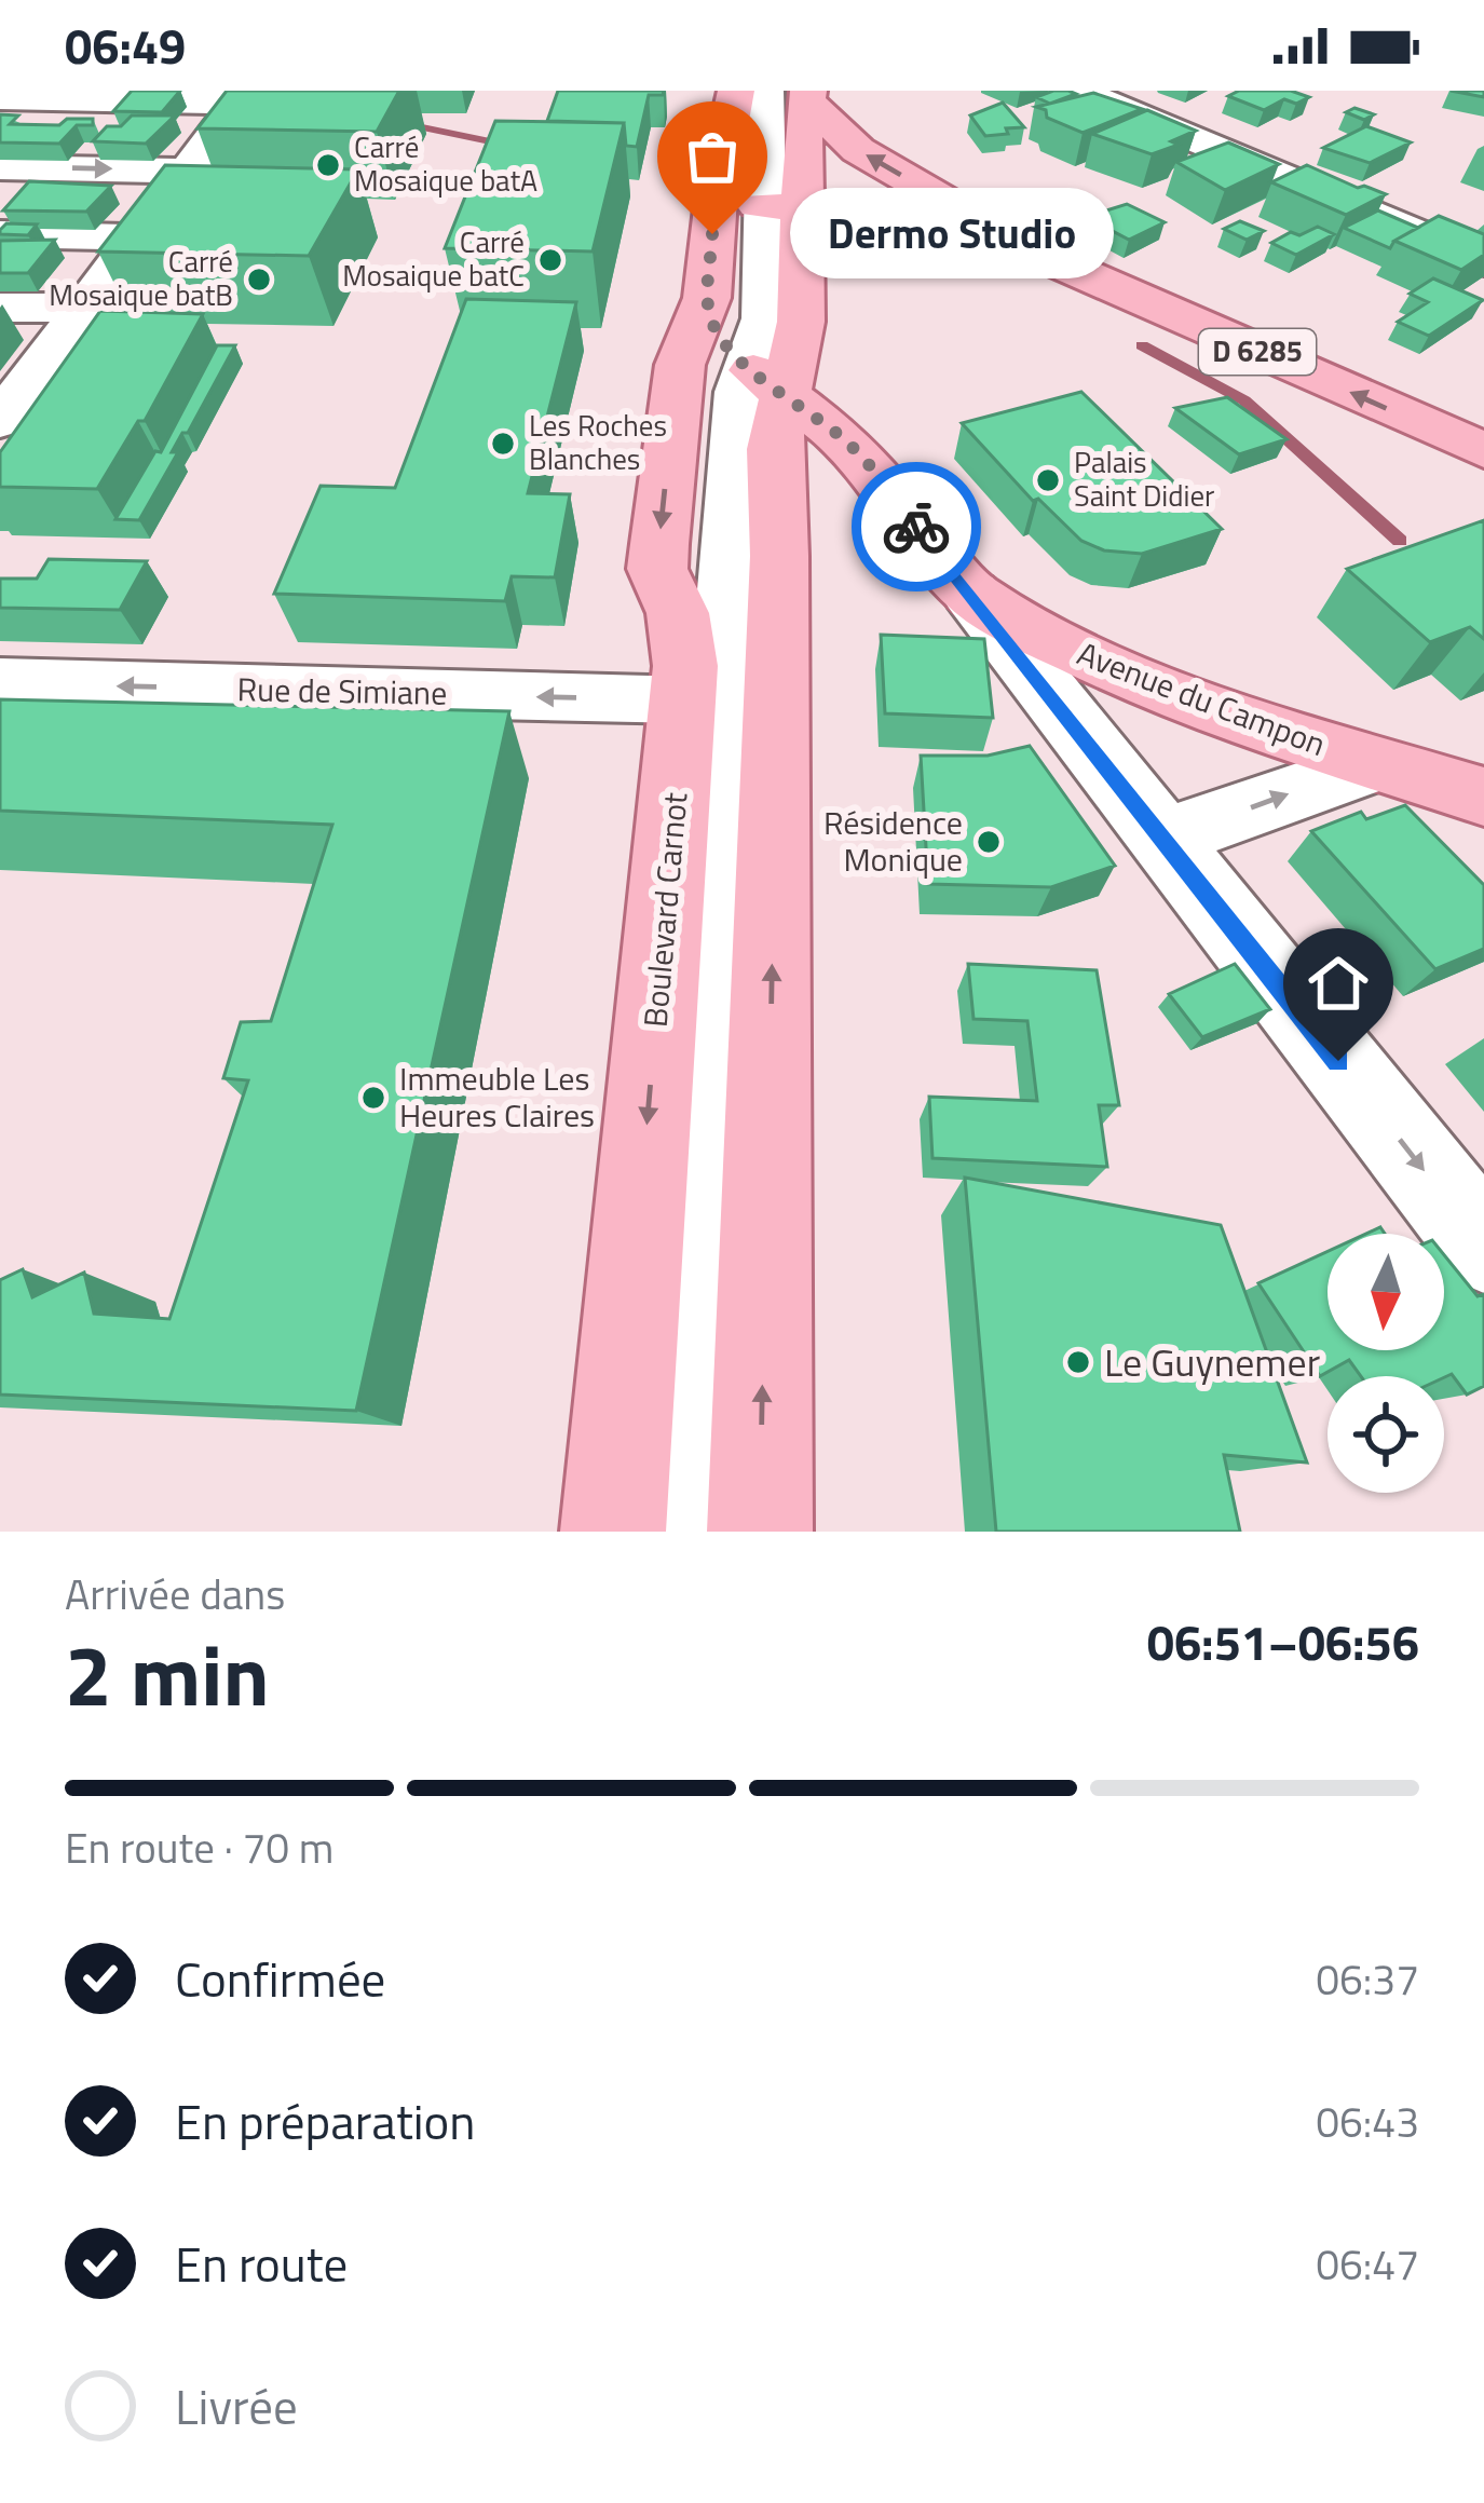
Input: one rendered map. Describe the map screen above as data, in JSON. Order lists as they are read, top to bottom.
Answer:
{
  "streets": {
    "main road": ["D 6285", "Avenue du Campon", "Boulevard Carnot"],
    "street": ["Rue de Simiane"]
  },
  "crossings": [
    ["Rue de Simiane", "Boulevard Carnot"]
  ],
  "places": [
    "Carré Mosaique batA",
    "Dermo Studio",
    "Carré Mosaique batC",
    "Carré Mosaique batB",
    "Les Roches Blanches",
    "Palais Saint Didier",
    "Résidence Monique",
    "Immeuble Les Heures Claires",
    "Le Guynemer"
  ],
  "north": "bottom",
  "page": {
    "status": "06:49",
    "bubble": "Dermo Studio",
    "heading": ["2 min", "Arrivée dans", "06:51–06:56"],
    "bar": "En route · 70 m",
    "list": [
      ["Confirmée", "06:37"],
      ["En préparation", "06:43"],
      ["En route", "06:47"],
      "Livrée"
    ]
  }
}
